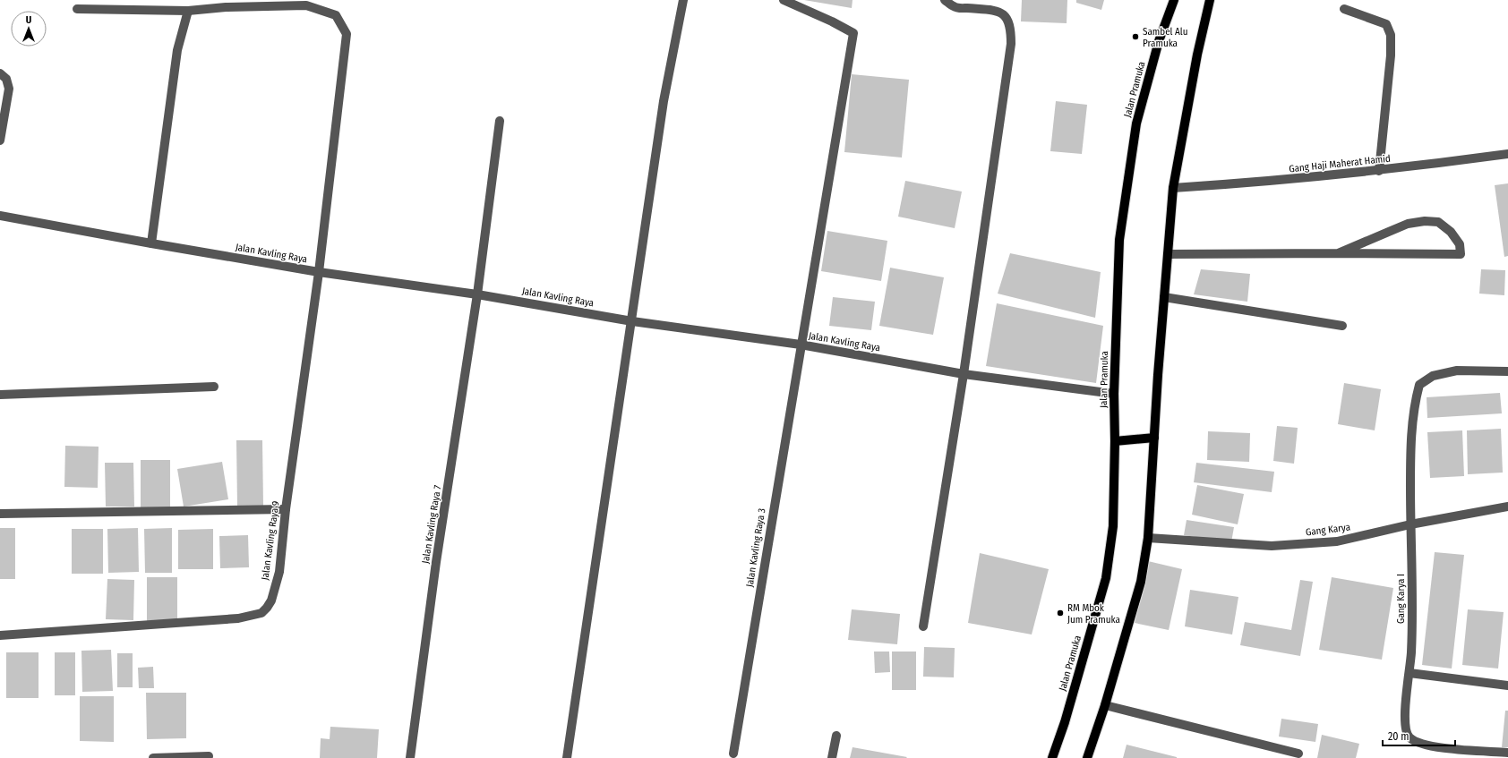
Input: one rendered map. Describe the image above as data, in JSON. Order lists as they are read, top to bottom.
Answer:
{
  "streets": {
    "main road": ["Jalan Pramuka"],
    "street": [
      "Gang Haji Maherat Hamid",
      "Jalan Kavling Raya",
      "Jalan Kavling Raya 7",
      "Gang Karya",
      "Jalan Kavling Raya 9",
      "Jalan Kavling Raya 3",
      "Gang Karya I"
    ]
  },
  "crossings": [
    ["Jalan Pramuka", "Jalan Kavling Raya"],
    ["Jalan Kavling Raya", "Jalan Kavling Raya 7"],
    ["Jalan Kavling Raya", "Jalan Kavling Raya 9"],
    ["Jalan Kavling Raya", "Jalan Kavling Raya 3"],
    ["Gang Karya", "Gang Karya I"]
  ],
  "places": ["Sambel Alu Pramuka", "RM Mbok Jum Pramuka"],
  "scale_bar": "20 m",
  "north": "top"
}
